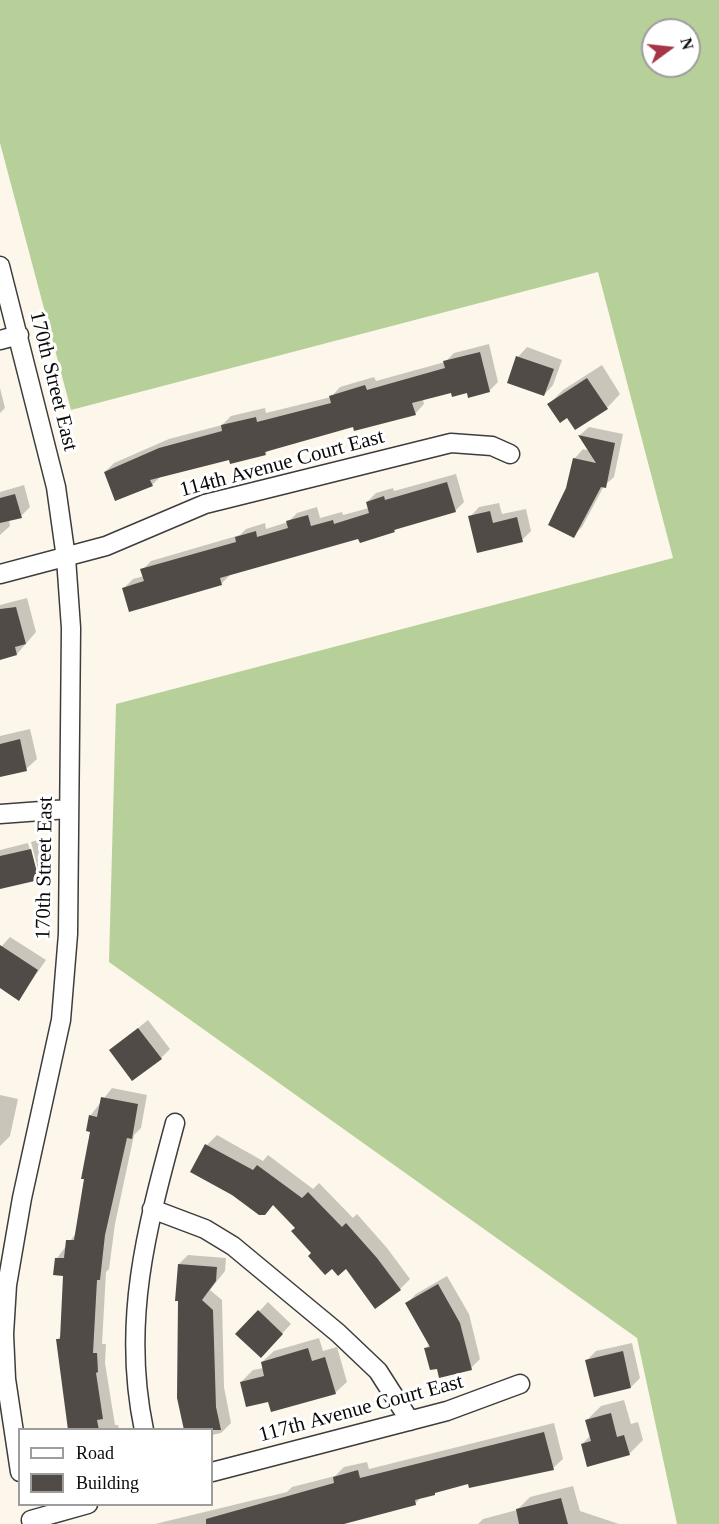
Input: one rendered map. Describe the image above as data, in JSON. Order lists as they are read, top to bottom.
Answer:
{
  "streets": {
    "street": ["170th Street East", "114th Avenue Court East", "117th Avenue Court East"]
  },
  "crossings": [
    ["170th Street East", "114th Avenue Court East"]
  ],
  "legend": ["Road", "Building"],
  "north": "right"
}
